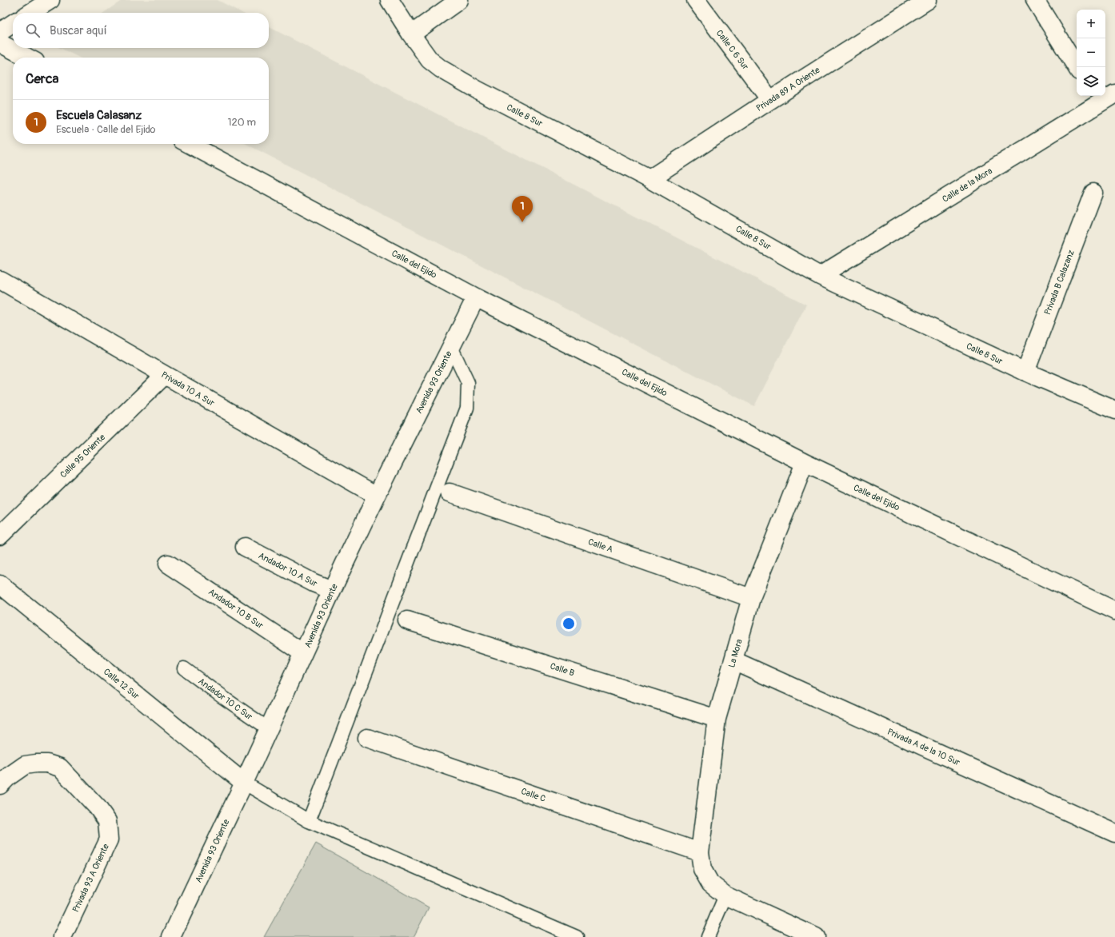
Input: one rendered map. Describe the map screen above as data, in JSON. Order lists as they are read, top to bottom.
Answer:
{
  "streets": {
    "street": [
      "Calle C 6 Sur",
      "Privada 89 A Oriente",
      "Calle 8 Sur",
      "Calle de la Mora",
      "Calle del Ejido",
      "Privada B Calazanz",
      "Avenida 93 Oriente",
      "Privada 10 A Sur",
      "Calle 95 Oriente",
      "Calle A",
      "Andador 10 A Sur",
      "Andador 10 B Sur",
      "La Mora",
      "Calle B",
      "Calle 12 Sur",
      "Privada A de la 10 Sur",
      "Calle C",
      "Privada 93 A Oriente"
    ],
    "lane": ["Andador 10 C Sur"]
  },
  "crossings": [
    ["Calle C 6 Sur", "Privada 89 A Oriente"],
    ["Privada 89 A Oriente", "Calle 8 Sur"],
    ["Calle 8 Sur", "Calle de la Mora"],
    ["Calle 8 Sur", "Privada B Calazanz"],
    ["Calle del Ejido", "Avenida 93 Oriente"],
    ["Calle del Ejido", "La Mora"],
    ["Avenida 93 Oriente", "Privada 10 A Sur"],
    ["Avenida 93 Oriente", "Andador 10 A Sur"],
    ["Avenida 93 Oriente", "Andador 10 B Sur"],
    ["Avenida 93 Oriente", "Calle 12 Sur"],
    ["Avenida 93 Oriente", "Andador 10 C Sur"],
    ["Privada 10 A Sur", "Calle 95 Oriente"],
    ["Calle A", "La Mora"],
    ["La Mora", "Calle B"],
    ["La Mora", "Privada A de la 10 Sur"],
    ["La Mora", "Calle C"]
  ],
  "page": {
    "map_buttons": ["+", "−"],
    "search": "Buscar aquí",
    "heading": "Cerca",
    "list": [
      {
        "mark": "1",
        "name": "Escuela Calasanz",
        "note": "Escuela · Calle del Ejido",
        "value": "120 m"
      }
    ],
    "pins": "1"
  }
}
